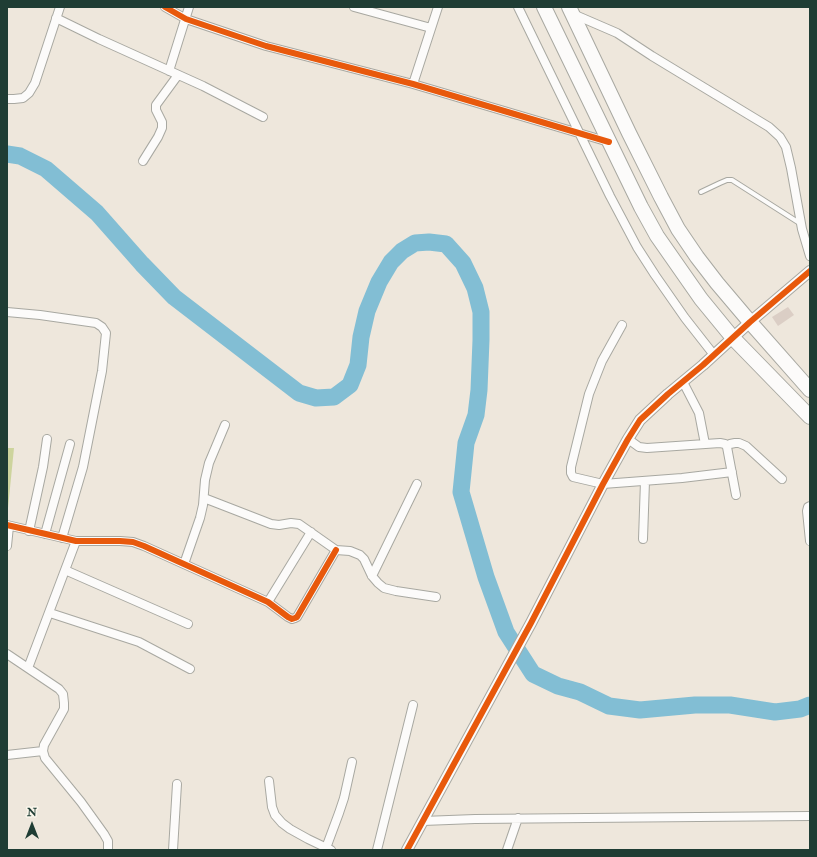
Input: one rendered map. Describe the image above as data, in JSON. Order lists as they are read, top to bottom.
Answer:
{
  "north": "top"
}
